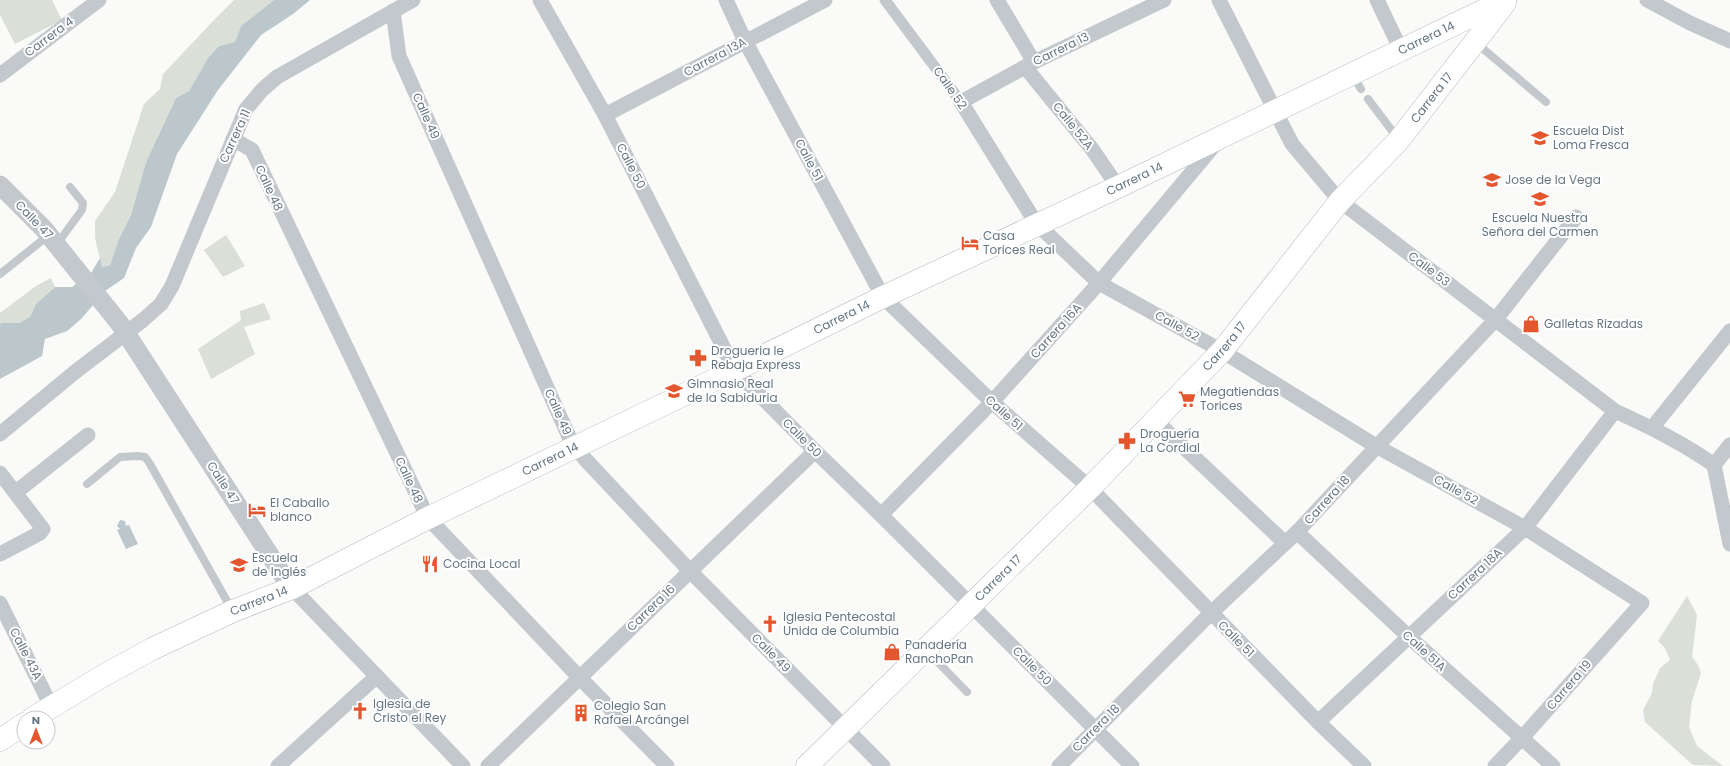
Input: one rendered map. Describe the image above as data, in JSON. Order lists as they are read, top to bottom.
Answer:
{
  "streets": {
    "main road": ["Carrera 14", "Carrera 17"],
    "street": [
      "Carrera 4",
      "Carrera 13",
      "Carrera 13A",
      "Calle 52",
      "Calle 49",
      "Calle 52A",
      "Carrera 11",
      "Calle 51",
      "Calle 50",
      "Calle 48",
      "Calle 47",
      "Calle 53",
      "Carrera 16A",
      "Carrera 18",
      "Carrera 18A",
      "Carrera 16",
      "Calle 51A",
      "Calle 43A",
      "Carrera 19"
    ]
  },
  "crossings": [
    ["Carrera 14", "Calle 52"],
    ["Carrera 14", "Carrera 17"],
    ["Carrera 14", "Calle 49"],
    ["Carrera 14", "Calle 52A"],
    ["Carrera 14", "Calle 51"],
    ["Carrera 14", "Calle 50"],
    ["Carrera 14", "Calle 48"],
    ["Carrera 14", "Calle 47"],
    ["Carrera 14", "Calle 53"],
    ["Carrera 14", "Carrera 16A"],
    ["Carrera 14", "Calle 43A"],
    ["Carrera 13", "Calle 52"],
    ["Carrera 13", "Calle 52A"],
    ["Carrera 13A", "Calle 51"],
    ["Carrera 13A", "Calle 50"],
    ["Calle 52", "Carrera 17"],
    ["Calle 52", "Carrera 16A"],
    ["Calle 52", "Carrera 18"],
    ["Calle 52", "Carrera 18A"],
    ["Calle 52", "Carrera 19"],
    ["Carrera 17", "Calle 49"],
    ["Carrera 17", "Calle 51"],
    ["Carrera 17", "Calle 50"],
    ["Carrera 17", "Calle 53"],
    ["Calle 49", "Carrera 11"],
    ["Calle 49", "Carrera 16"],
    ["Carrera 11", "Calle 48"],
    ["Carrera 11", "Calle 47"],
    ["Calle 51", "Carrera 16A"],
    ["Calle 51", "Carrera 18"],
    ["Calle 51", "Carrera 18A"],
    ["Calle 50", "Carrera 16A"],
    ["Calle 50", "Carrera 18"],
    ["Calle 50", "Carrera 16"],
    ["Calle 48", "Carrera 16"],
    ["Calle 53", "Carrera 18"],
    ["Calle 53", "Carrera 18A"],
    ["Carrera 18", "Calle 51A"],
    ["Carrera 18A", "Calle 51A"],
    ["Calle 51A", "Carrera 19"]
  ],
  "places": {
    "school or university": [
      "Escuela Dist Loma Fresca",
      "Jose de la Vega",
      "Escuela Nuestra Señora del Carmen",
      "Gimnasio Real de la Sabiduria",
      "Escuela de Inglés"
    ],
    "hotel": ["Casa Torices Real", "El Caballo blanco"],
    "shop": ["Galletas Rizadas", "Panadería RanchoPan"],
    "pharmacy": ["Drogueria le Rebaja Express", "Droguería La Cordial"],
    "supermarket": ["Megatiendas Torices"],
    "restaurant": ["Cocina Local"],
    "church": ["Iglesia Pentecostal Unida de Columbia", "Iglesia de Cristo el Rey"],
    "building": ["Colegio San Rafael Arcángel"]
  },
  "north": "top"
}
